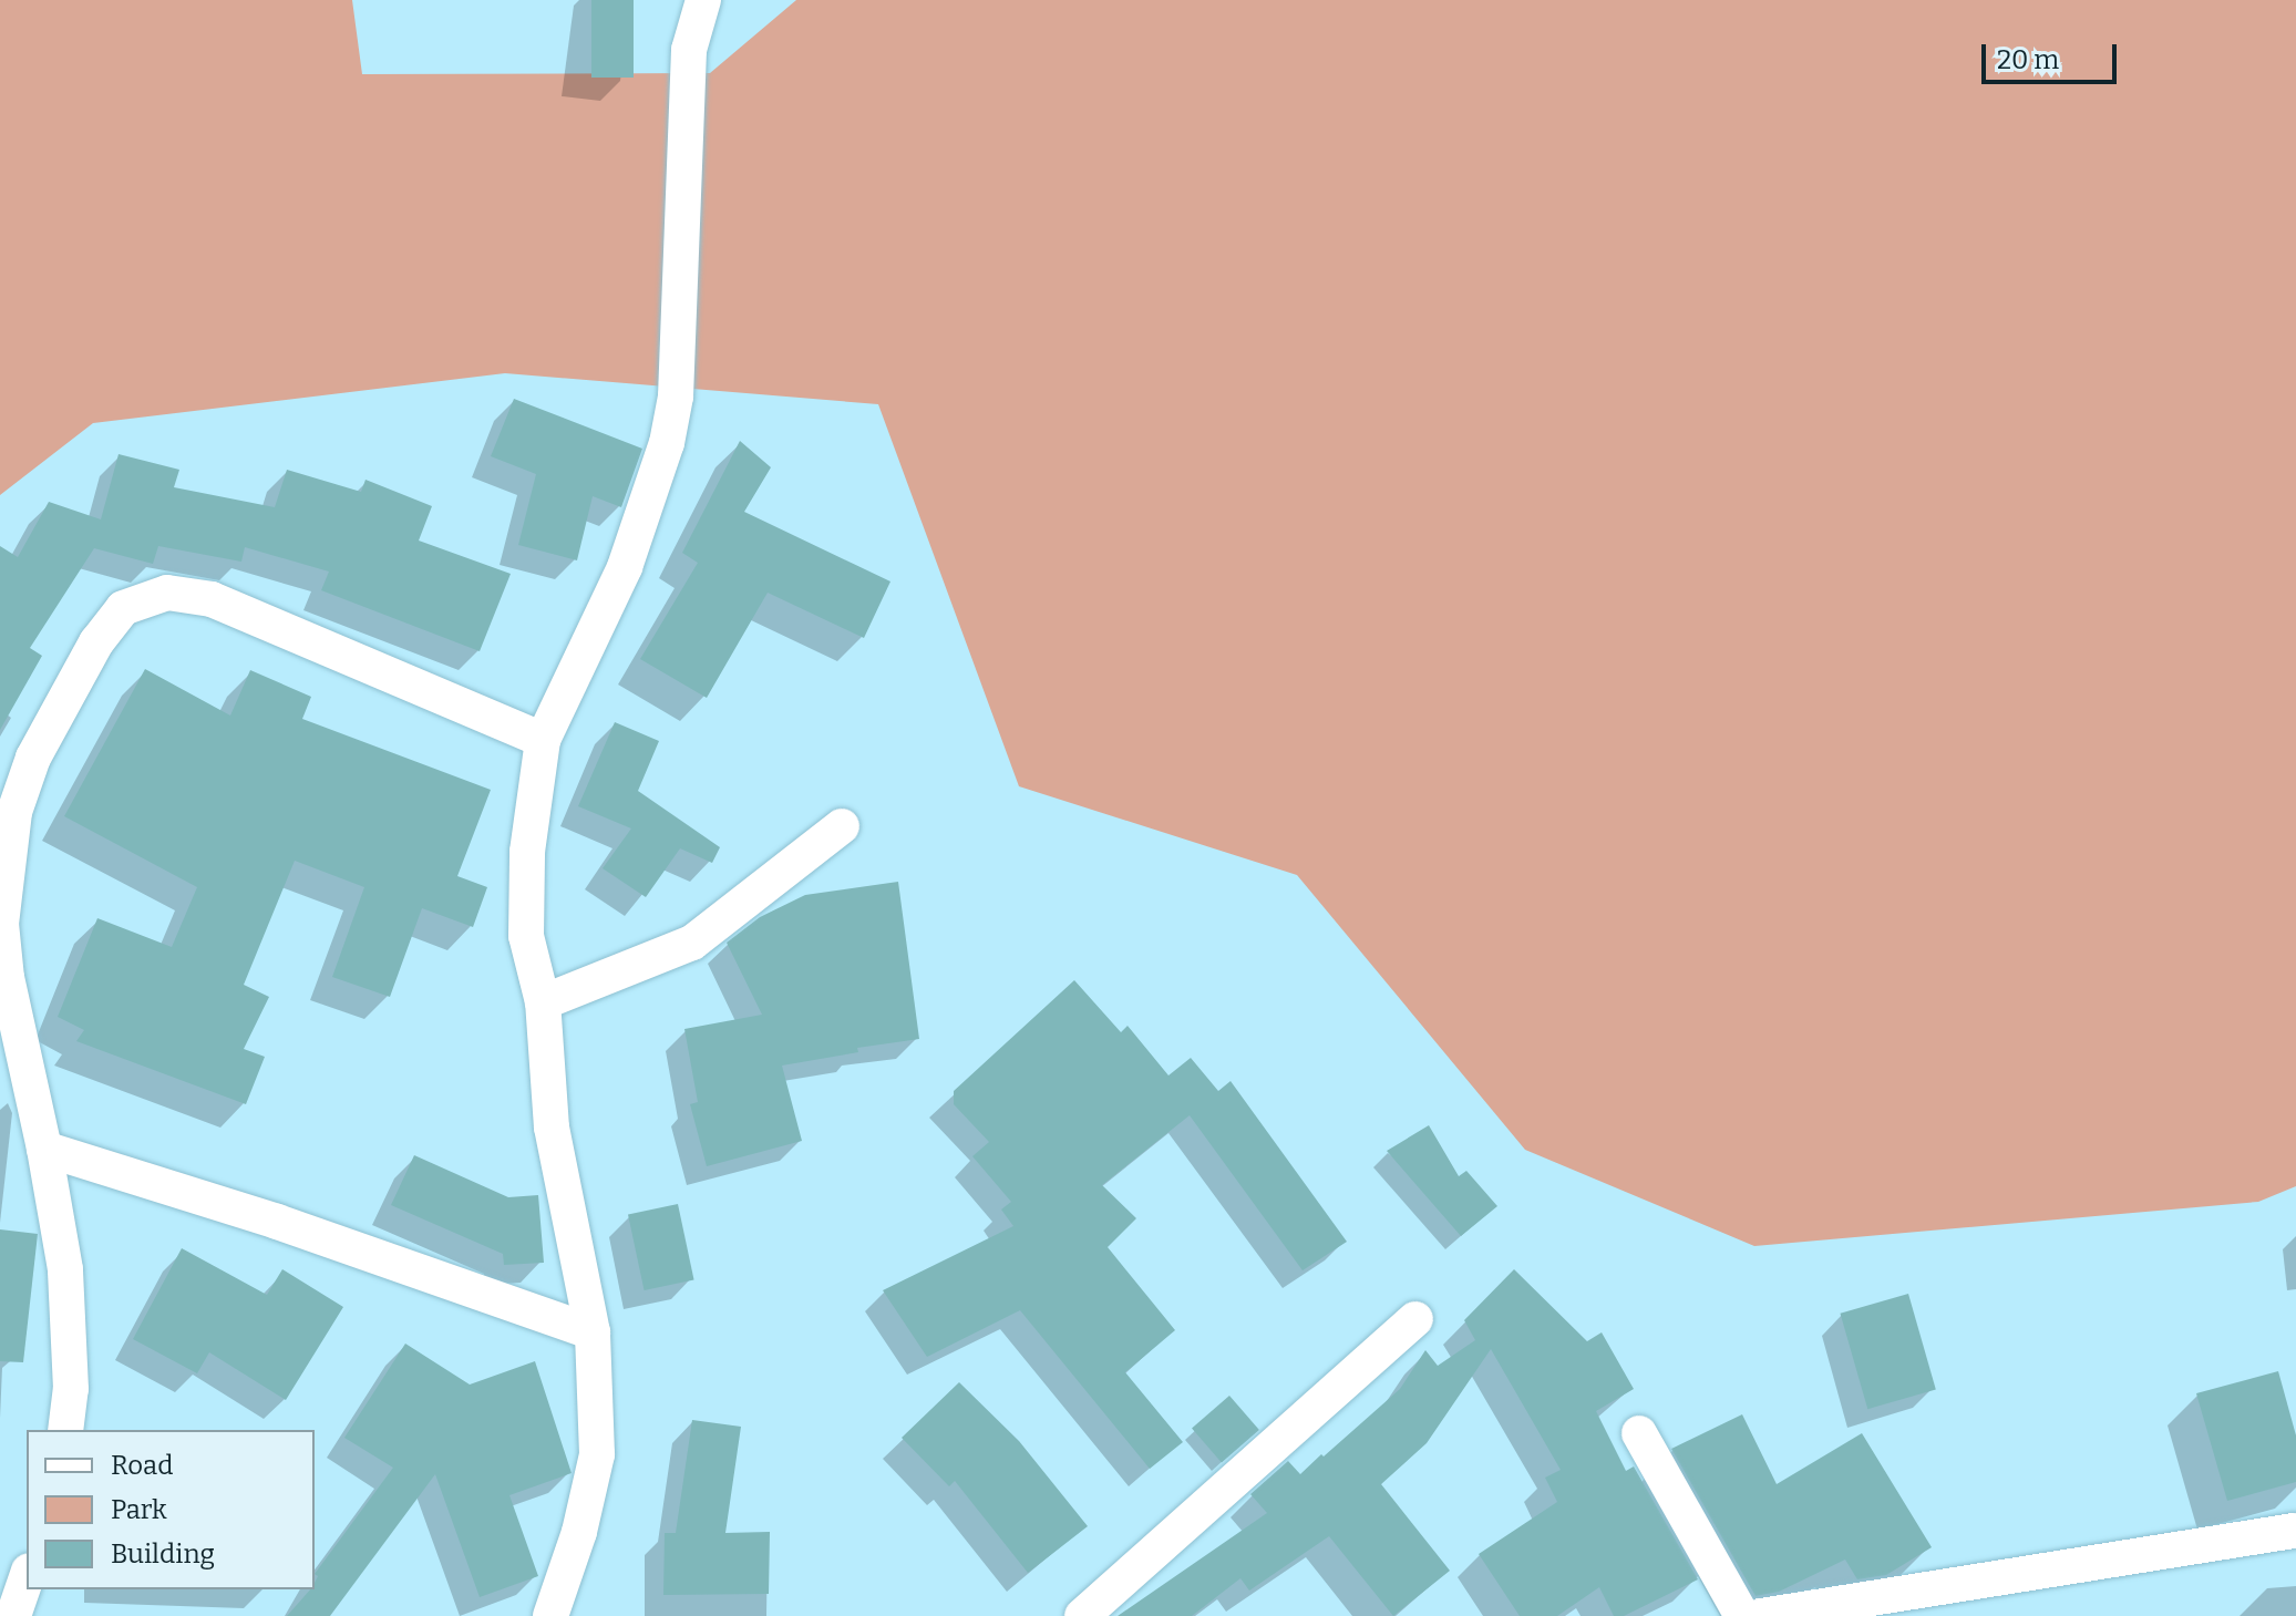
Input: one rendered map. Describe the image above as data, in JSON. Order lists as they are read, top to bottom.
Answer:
{
  "legend": ["Road", "Park", "Building"],
  "scale_bar": "20 m"
}
